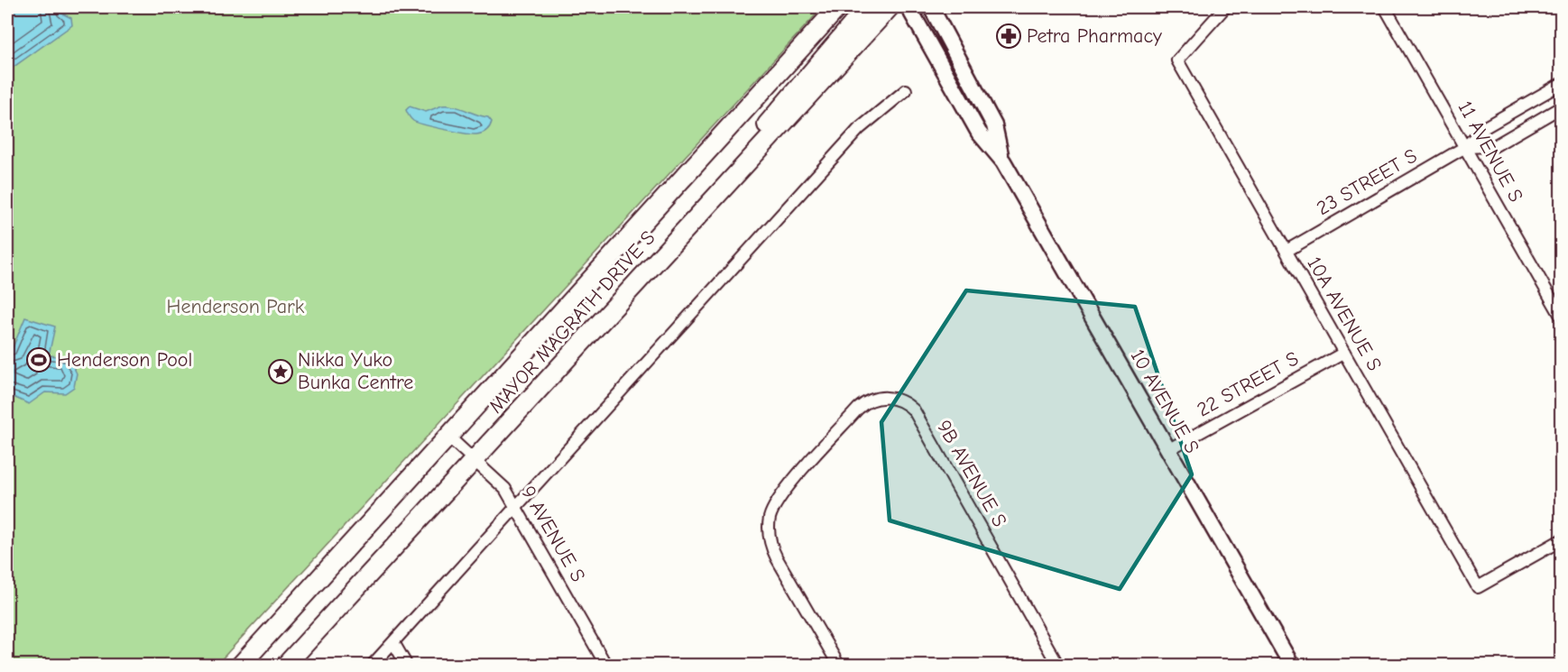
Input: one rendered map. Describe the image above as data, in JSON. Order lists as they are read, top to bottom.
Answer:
{
  "streets": {
    "main road": ["MAYOR MAGRATH DRIVE S"],
    "street": [
      "11 AVENUE S",
      "23 STREET S",
      "10A AVENUE S",
      "22 STREET S",
      "10 AVENUE S",
      "9B AVENUE S",
      "9 AVENUE S"
    ]
  },
  "crossings": [
    ["11 AVENUE S", "23 STREET S"],
    ["23 STREET S", "10A AVENUE S"],
    ["10A AVENUE S", "22 STREET S"],
    ["MAYOR MAGRATH DRIVE S", "9 AVENUE S"],
    ["22 STREET S", "10 AVENUE S"]
  ],
  "parks": ["Henderson Park"],
  "places": {
    "pharmacy": ["Petra Pharmacy"],
    "sports": ["Henderson Pool"],
    "place": ["Nikka Yuko Bunka Centre"]
  }
}
